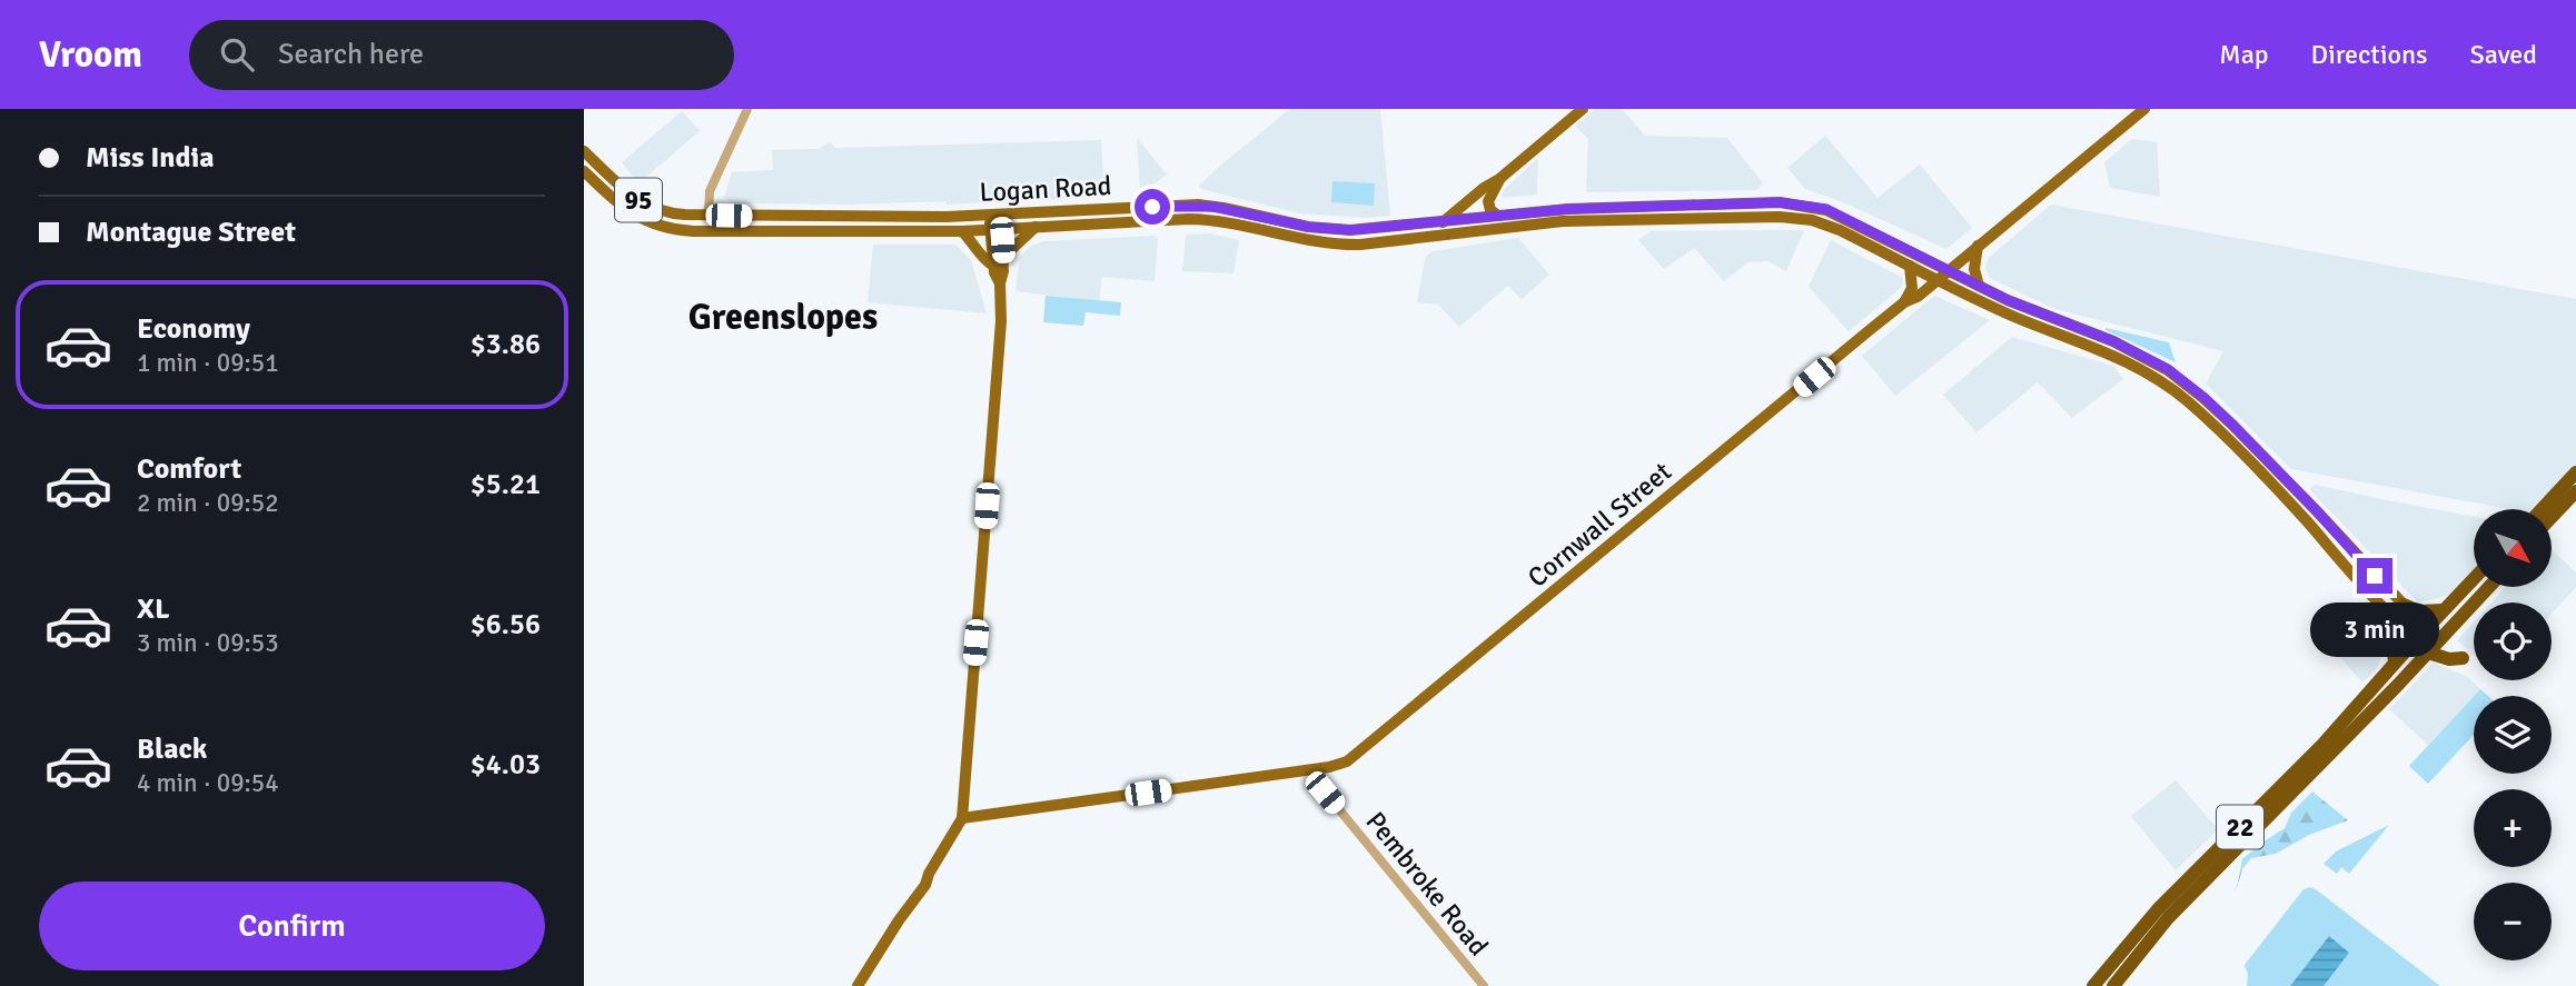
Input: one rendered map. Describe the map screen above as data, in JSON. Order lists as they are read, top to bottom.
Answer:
{
  "streets": {
    "highway": ["22"],
    "main road": ["Logan Road", "95", "Cornwall Street"],
    "street": ["Pembroke Road"]
  },
  "crossings": [
    ["Logan Road", "95"],
    ["Logan Road", "Cornwall Street"],
    ["95", "22"],
    ["Cornwall Street", "Pembroke Road"]
  ],
  "districts": ["Greenslopes"],
  "north": "bottom right",
  "page": {
    "header": "Vroom",
    "search": "Search here",
    "nav": ["Map", "Directions", "Saved"],
    "banner": ["Miss India", "Montague Street"],
    "list": [
      {
        "name": "Economy",
        "note": "1 min · 09:51",
        "value": "$3.86"
      },
      {
        "name": "Comfort",
        "note": "2 min · 09:52",
        "value": "$5.21"
      },
      {
        "name": "XL",
        "note": "3 min · 09:53",
        "value": "$6.56"
      },
      {
        "name": "Black",
        "note": "4 min · 09:54",
        "value": "$4.03"
      }
    ],
    "map_buttons": ["+", "−"],
    "bubble": "3 min",
    "buttons": "Confirm"
  }
}
